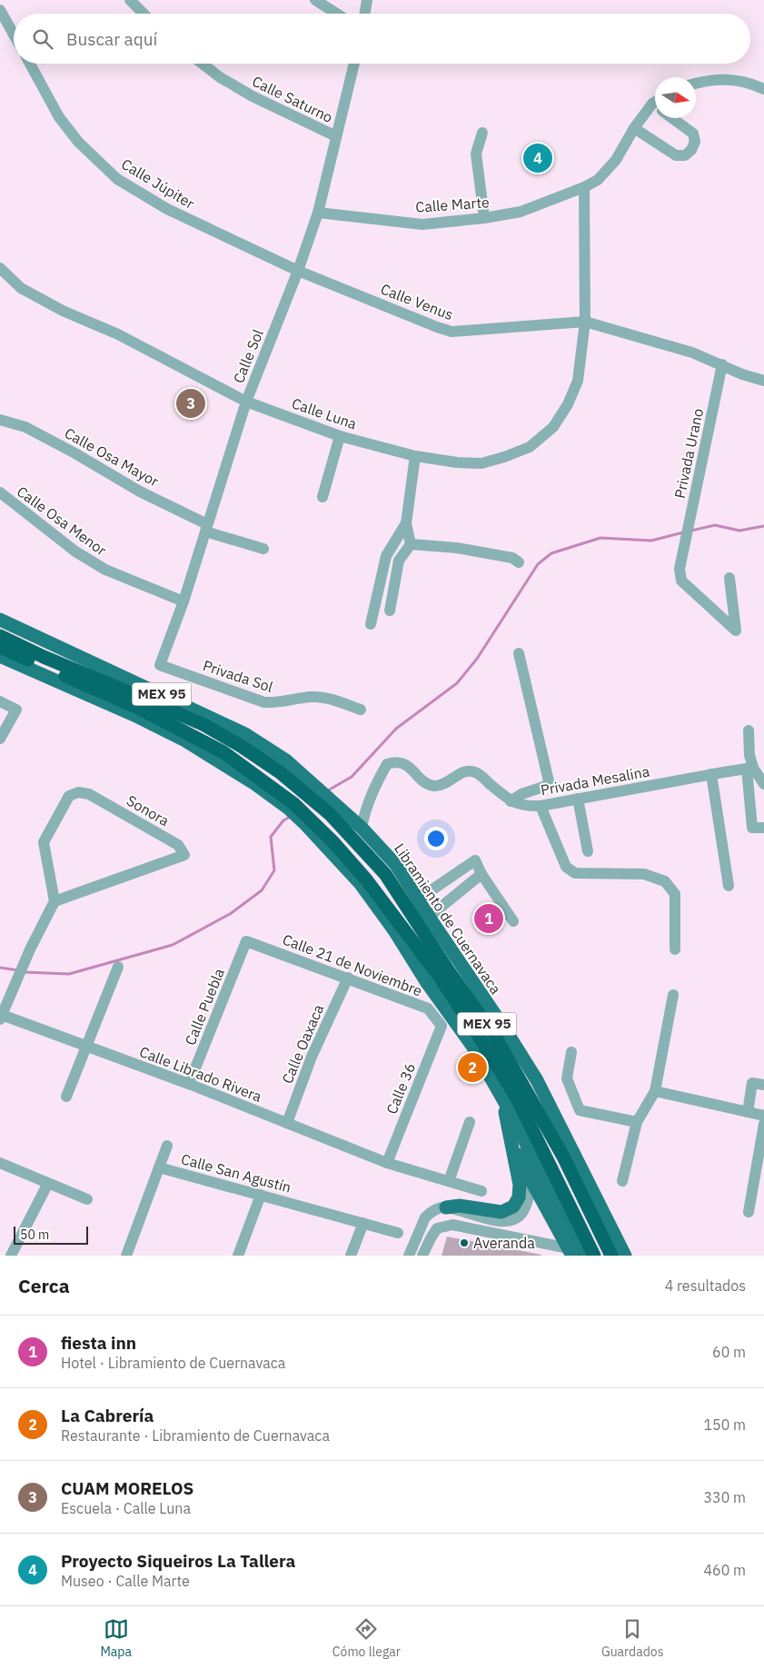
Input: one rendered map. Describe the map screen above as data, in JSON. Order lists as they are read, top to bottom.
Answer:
{
  "streets": {
    "highway": ["MEX 95"],
    "main road": ["Libramiento de Cuernavaca"],
    "street": [
      "Calle Saturno",
      "Calle Júpiter",
      "Calle Marte",
      "Calle Venus",
      "Calle Sol",
      "Calle Luna",
      "Privada Urano",
      "Calle Osa Mayor",
      "Calle Osa Menor",
      "Privada Sol",
      "Privada Mesalina",
      "Sonora",
      "Calle 21 de Noviembre",
      "Calle Puebla",
      "Calle Oaxaca",
      "Calle Librado Rivera",
      "Calle 36",
      "Calle San Agustín"
    ]
  },
  "crossings": [
    ["Calle Saturno", "Calle Sol"],
    ["Calle Júpiter", "Calle Venus"],
    ["Calle Júpiter", "Calle Sol"],
    ["Calle Marte", "Calle Sol"],
    ["Calle Venus", "Calle Sol"],
    ["Calle Venus", "Calle Luna"],
    ["Calle Venus", "Privada Urano"],
    ["Calle Sol", "Calle Luna"],
    ["Calle Sol", "Calle Osa Mayor"],
    ["Calle Sol", "Calle Osa Menor"],
    ["Calle Sol", "Privada Sol"],
    ["MEX 95", "Libramiento de Cuernavaca"],
    ["Privada Mesalina", "Libramiento de Cuernavaca"],
    ["Calle 21 de Noviembre", "Calle Puebla"],
    ["Calle 21 de Noviembre", "Calle Oaxaca"],
    ["Calle 21 de Noviembre", "Calle 36"],
    ["Calle Puebla", "Calle Librado Rivera"],
    ["Calle Oaxaca", "Calle Librado Rivera"],
    ["Calle Librado Rivera", "Calle 36"]
  ],
  "places": ["Averanda"],
  "scale_bar": "50 m",
  "north": "right",
  "page": {
    "search": "Buscar aquí",
    "pins": [
      "4",
      "3",
      "1",
      "2"
    ],
    "scale": "50 m",
    "heading": ["Cerca", "4 resultados"],
    "list": [
      {
        "mark": "1",
        "name": "fiesta inn",
        "note": "Hotel · Libramiento de Cuernavaca",
        "value": "60 m"
      },
      {
        "mark": "2",
        "name": "La Cabrería",
        "note": "Restaurante · Libramiento de Cuernavaca",
        "value": "150 m"
      },
      {
        "mark": "3",
        "name": "CUAM MORELOS",
        "note": "Escuela · Calle Luna",
        "value": "330 m"
      },
      {
        "mark": "4",
        "name": "Proyecto Siqueiros La Tallera",
        "note": "Museo · Calle Marte",
        "value": "460 m"
      }
    ],
    "nav": ["Mapa", "Cómo llegar", "Guardados"]
  }
}
